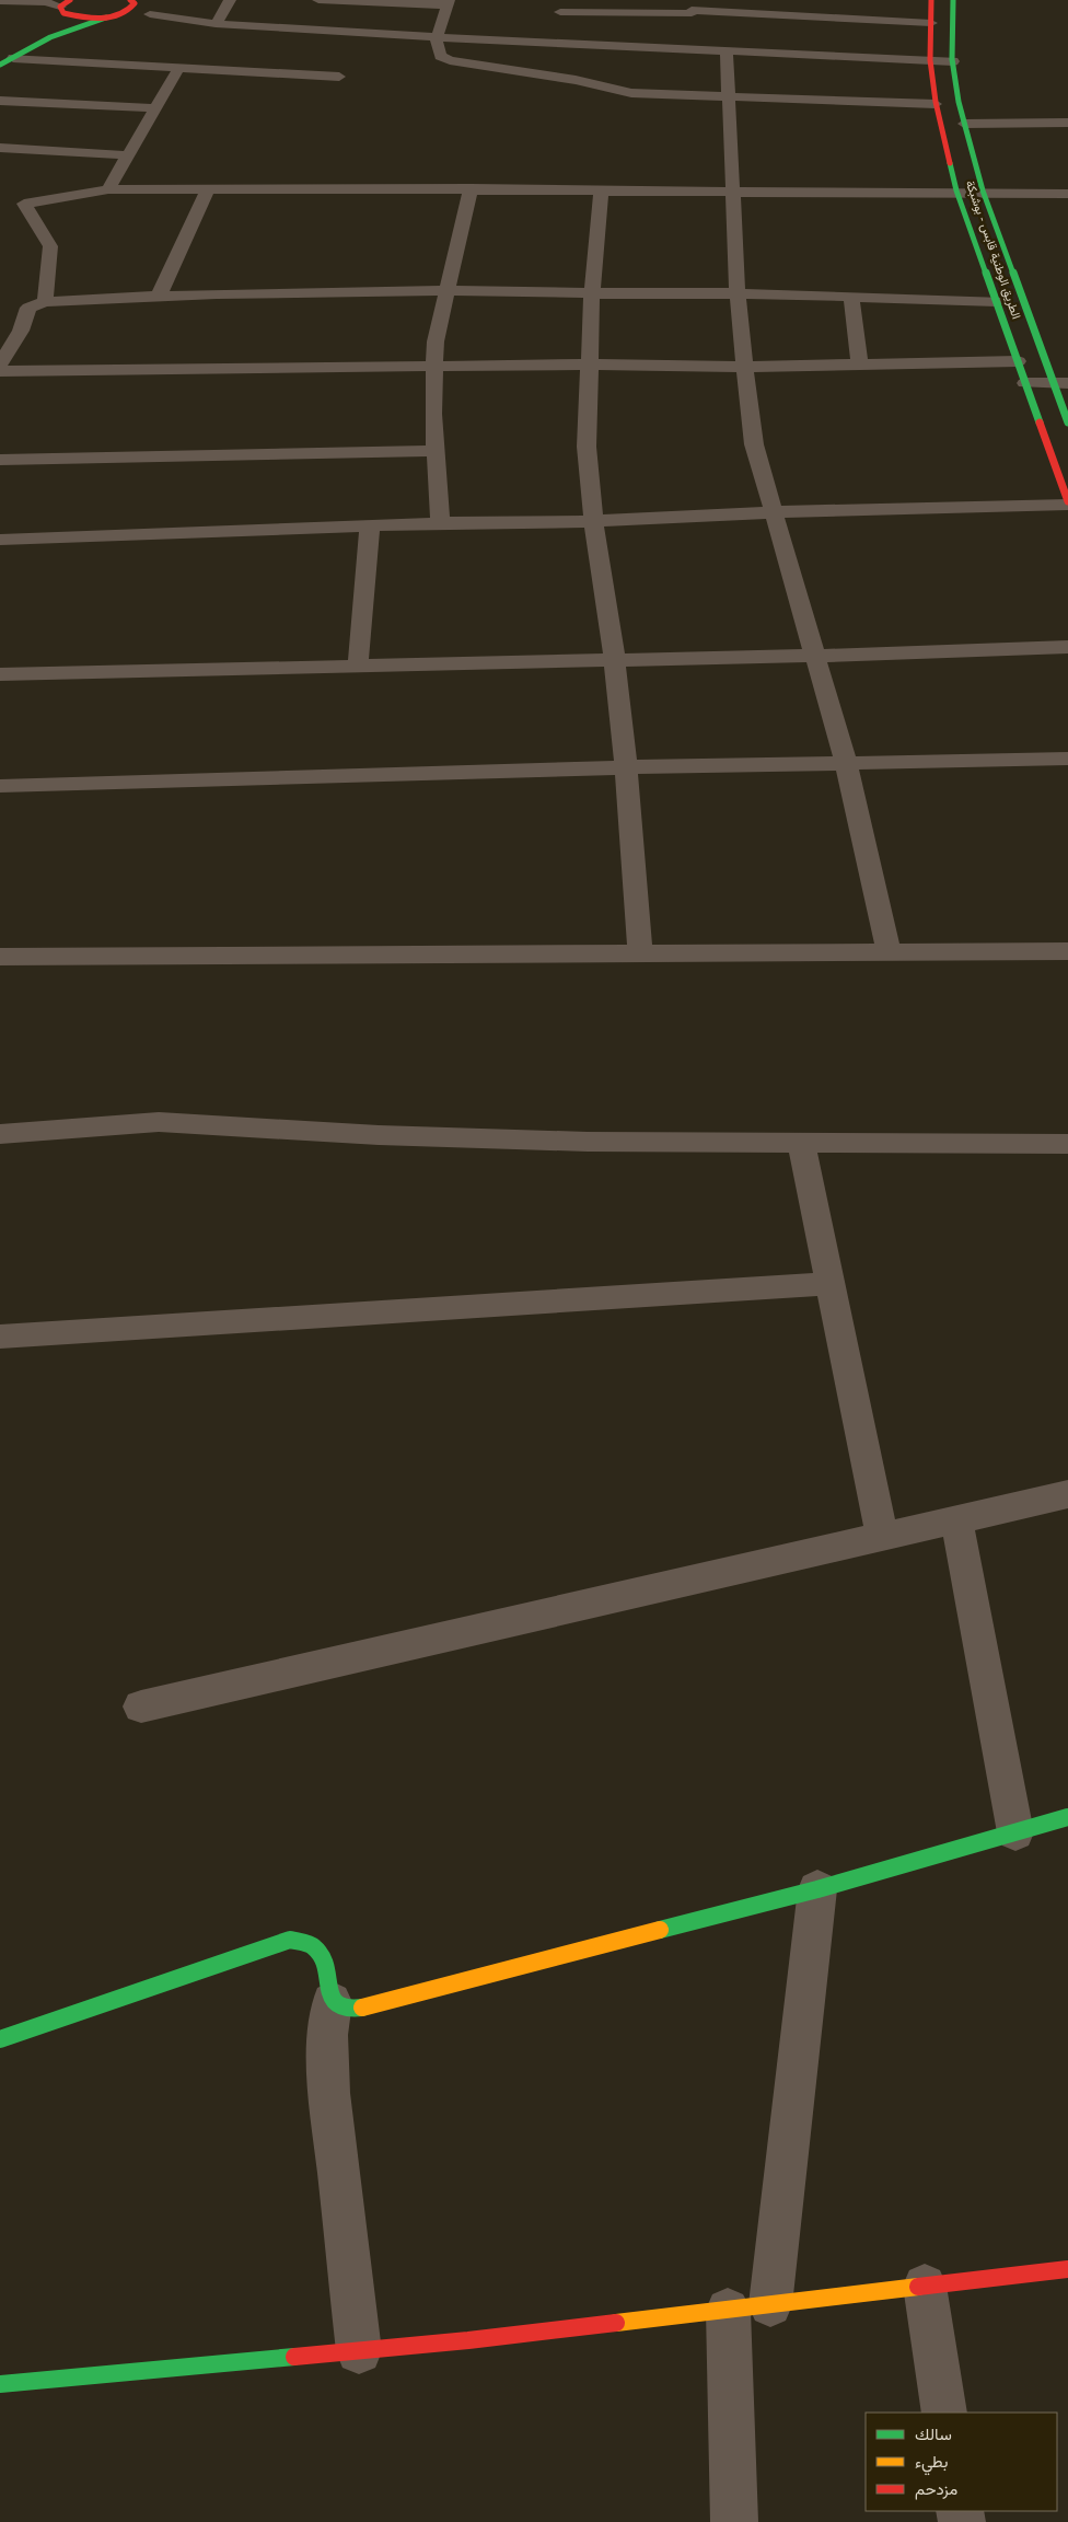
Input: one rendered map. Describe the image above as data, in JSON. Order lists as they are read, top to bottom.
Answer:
{
  "streets": {
    "main road": ["الطريق الوطنية قابس - بوشبكة"]
  },
  "legend": ["سالك", "بطيء", "مزدحم"]
}
